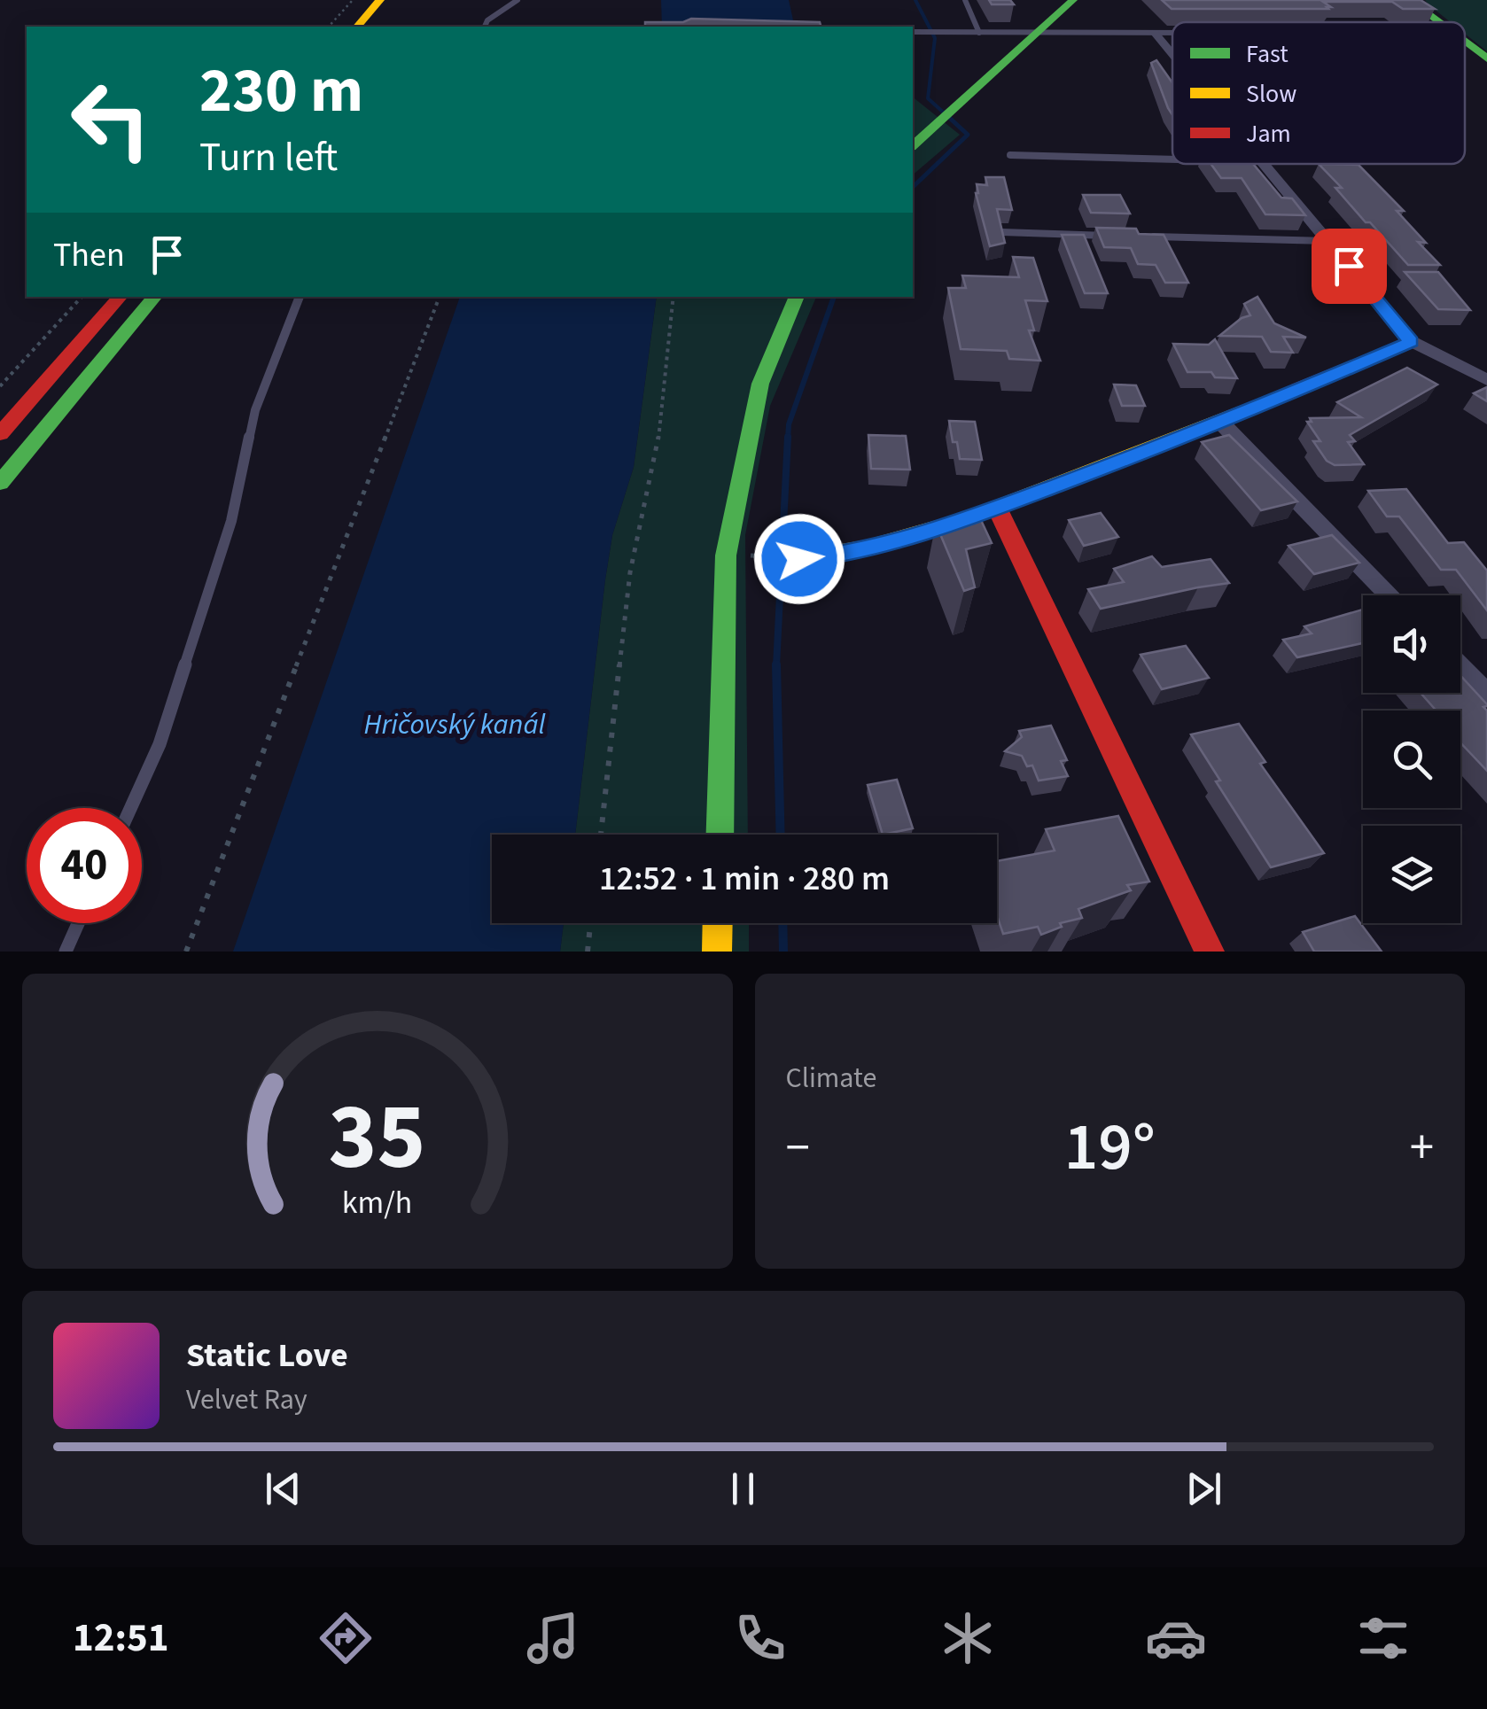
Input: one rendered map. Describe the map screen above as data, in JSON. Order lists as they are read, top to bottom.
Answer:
{
  "water": ["Hričovský kanál"],
  "legend": ["Fast", "Slow", "Jam"],
  "page": {
    "turn": ["230 m", "Turn left"],
    "then": "Then",
    "limit": "40",
    "trip": "12:52 · 1 min · 280 m",
    "tile": "Climate",
    "heat": ["−", "19°", "+"],
    "song": ["Static Love", "Velvet Ray"],
    "tabs": "12:51",
    "gauge": ["35", "km/h"]
  }
}
